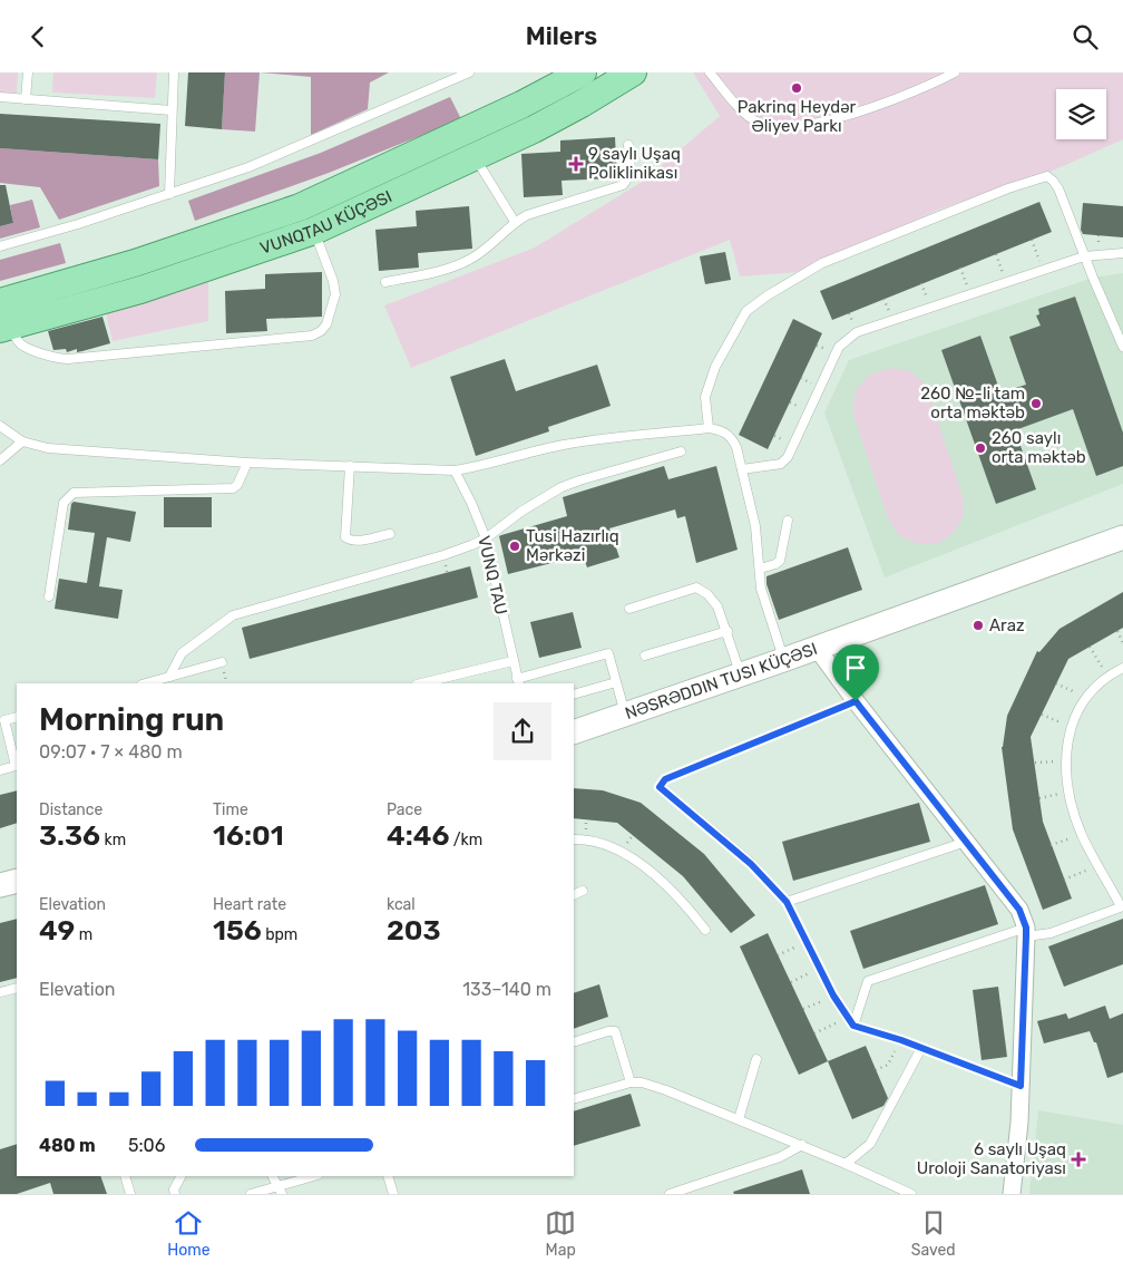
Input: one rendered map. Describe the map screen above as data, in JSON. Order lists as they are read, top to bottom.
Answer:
{
  "streets": {
    "main road": ["VUNQTAU KÜÇƏSI", "NƏSRƏDDIN TUSI KÜÇƏSI"],
    "lane": ["VUNQ TAU"]
  },
  "places": {
    "other": [
      "Pakrinq Heydər Əliyev Parkı",
      "260 №-li tam orta məktəb",
      "260 saylı orta məktəb",
      "Tusi Hazırlıq Mərkəzi",
      "Araz"
    ],
    "health": ["9 saylı Uşaq Poliklinikası", "6 saylı Uşaq Uroloji Sanatoriyası"]
  },
  "page": {
    "header": "Milers",
    "heading": ["Morning run", "09:07 · 7 × 480 m"],
    "stats": [
      ["Distance", "3.36 km"],
      ["Time", "16:01"],
      ["Pace", "4:46 /km"],
      ["Elevation", "49 m"],
      ["Heart rate", "156 bpm"],
      ["kcal", "203"]
    ],
    "chart": ["Elevation", "133–140 m"],
    "list": [
      {
        "name": "480 m",
        "note": "5:06"
      }
    ],
    "tabs": ["Home", "Map", "Saved"]
  }
}
